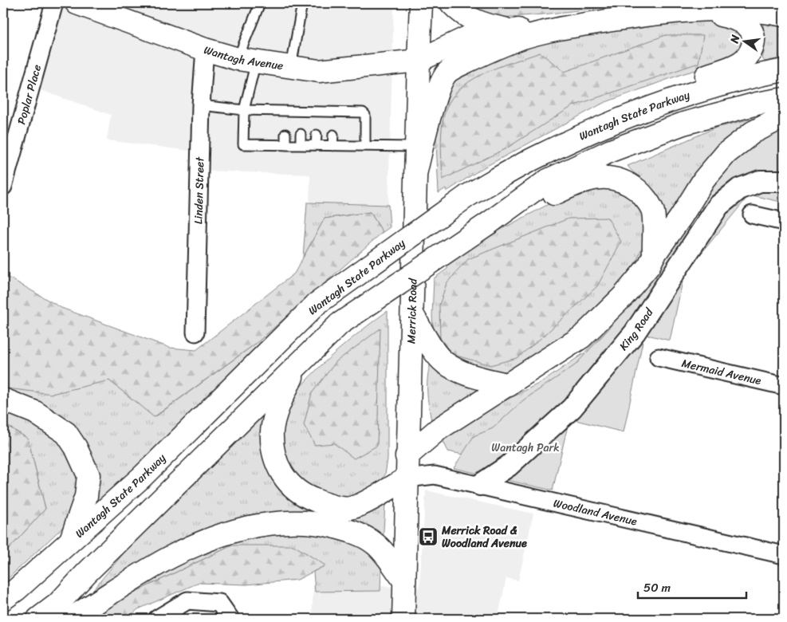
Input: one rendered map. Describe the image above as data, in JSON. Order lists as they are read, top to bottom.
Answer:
{
  "streets": {
    "main road": ["Wantagh Avenue", "Wantagh State Parkway", "Merrick Road"],
    "street": [
      "Poplar Place",
      "Linden Street",
      "King Road",
      "Mermaid Avenue",
      "Woodland Avenue"
    ]
  },
  "crossings": [
    ["Wantagh Avenue", "Linden Street"],
    ["Wantagh Avenue", "Merrick Road"],
    ["Merrick Road", "Woodland Avenue"],
    ["King Road", "Woodland Avenue"]
  ],
  "parks": ["Wantagh Park"],
  "places": {
    "bus stop": ["Merrick Road & Woodland Avenue"]
  },
  "scale_bar": "50 m",
  "north": "left"
}
